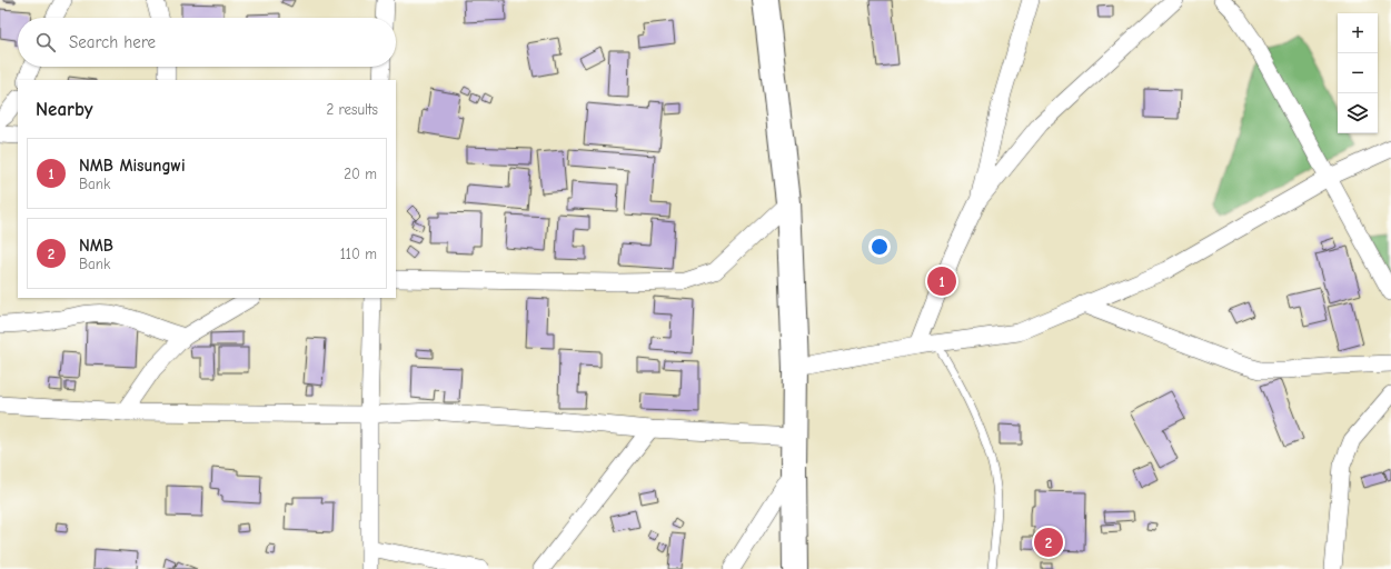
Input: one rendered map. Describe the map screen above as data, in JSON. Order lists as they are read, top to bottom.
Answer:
{
  "page": {
    "map_buttons": ["+", "−"],
    "search": "Search here",
    "heading": ["Nearby", "2 results"],
    "list": [
      {
        "mark": "1",
        "name": "NMB Misungwi",
        "note": "Bank",
        "value": "20 m"
      },
      {
        "mark": "2",
        "name": "NMB",
        "note": "Bank",
        "value": "110 m"
      }
    ],
    "pins": ["1", "2"]
  }
}
